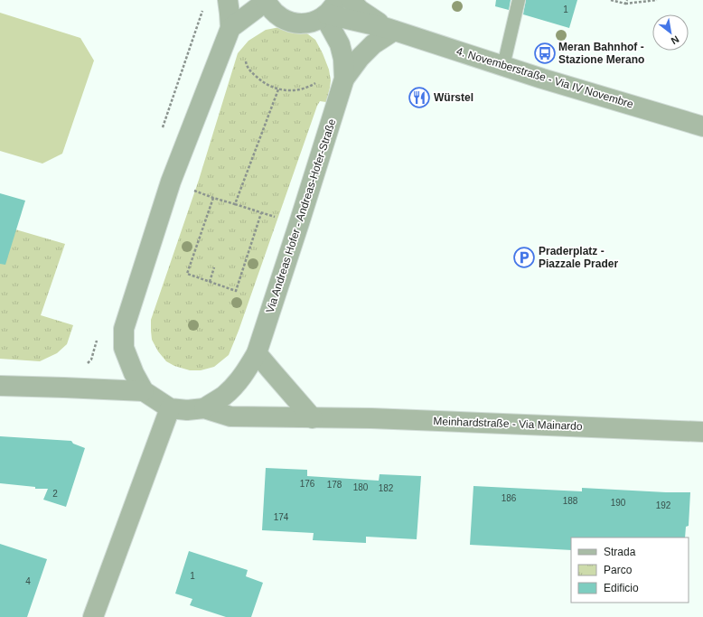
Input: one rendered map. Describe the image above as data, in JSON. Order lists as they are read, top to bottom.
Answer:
{
  "streets": {
    "street": ["4. Novemberstraße - Via IV Novembre", "Via Andreas Hofer - Andreas-Hofer-Straße", "Meinhardstraße - Via Mainardo"]
  },
  "crossings": [
    ["Via Andreas Hofer - Andreas-Hofer-Straße", "Meinhardstraße - Via Mainardo"]
  ],
  "places": {
    "bus stop": ["Meran Bahnhof - Stazione Merano"],
    "restaurant": ["Würstel"],
    "parking": ["Praderplatz - Piazzale Prader"]
  },
  "house_numbers": [
    "1",
    "176",
    "178",
    "180",
    "182",
    "2",
    "186",
    "188",
    "190",
    "192",
    "174",
    "1",
    "4"
  ],
  "legend": ["Strada", "Parco", "Edificio"],
  "north": "bottom right"
}
